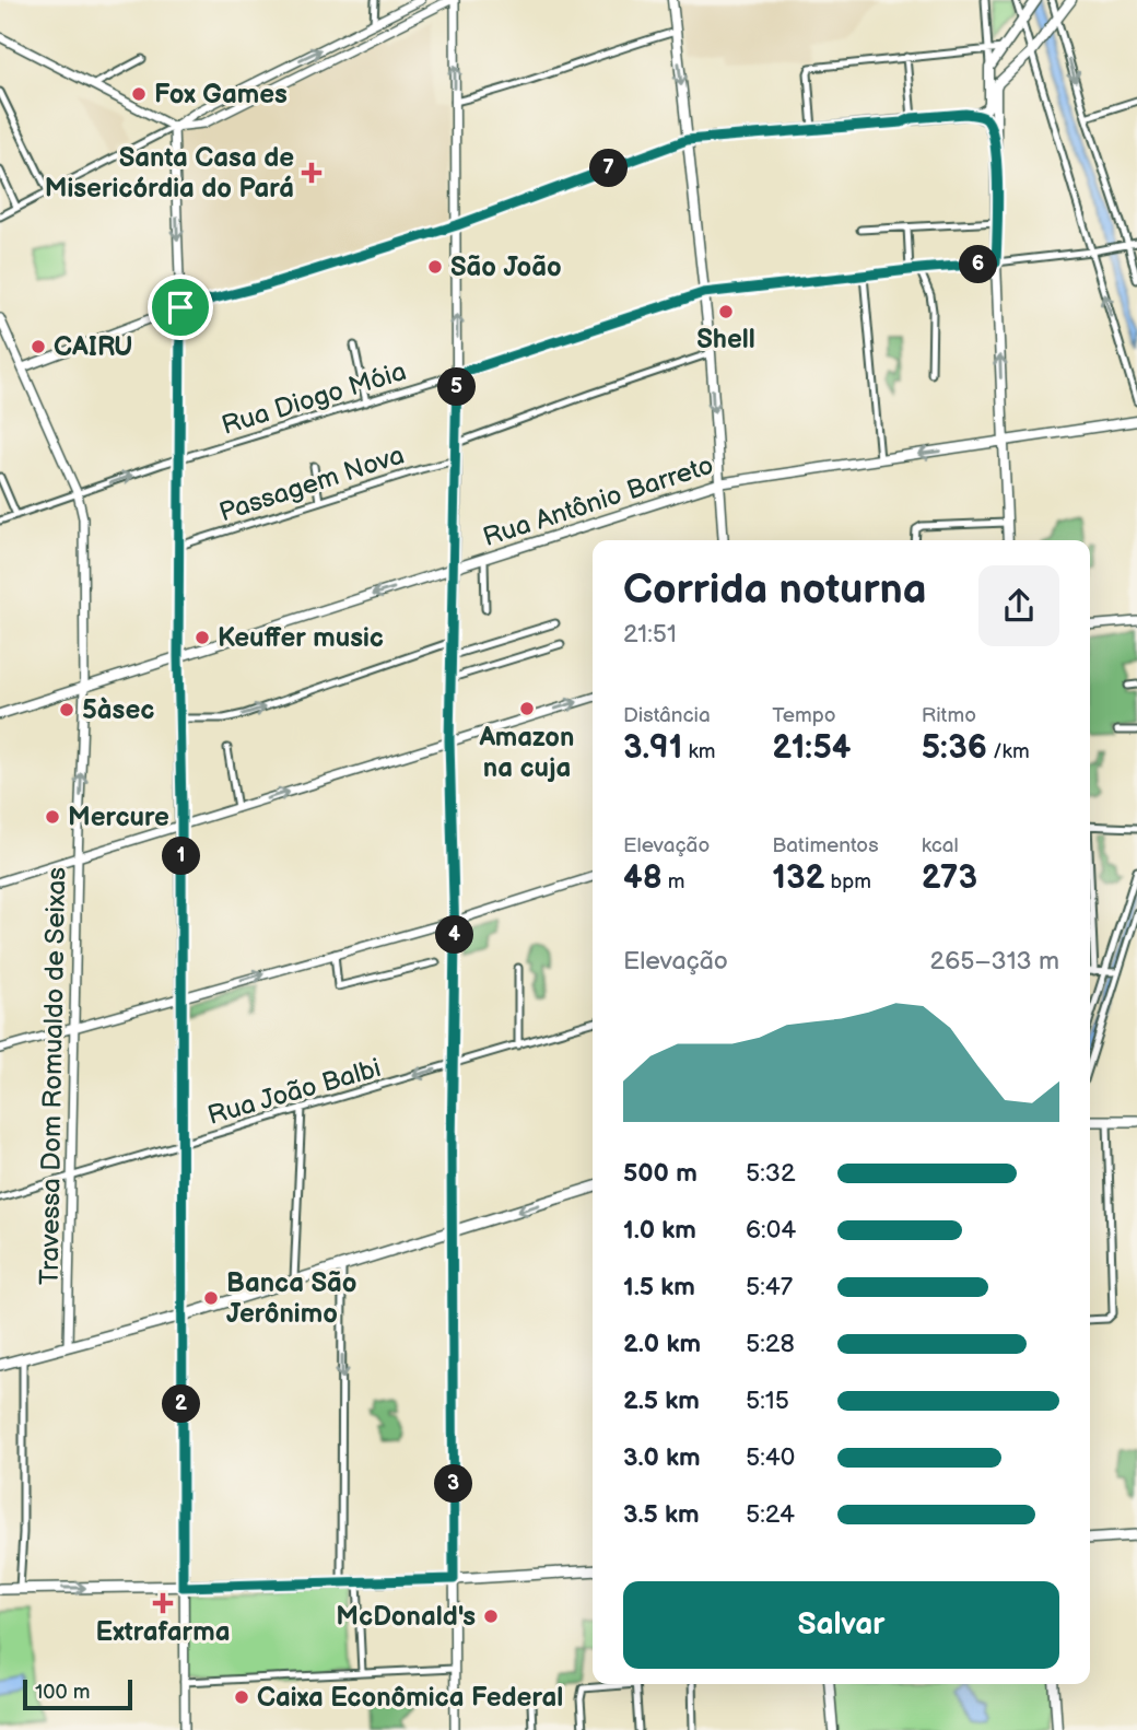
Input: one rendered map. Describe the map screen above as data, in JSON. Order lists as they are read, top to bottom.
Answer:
{
  "streets": {
    "main road": ["Rua Antônio Barreto"],
    "street": [
      "Rua Diogo Móia",
      "Passagem Nova",
      "Travessa Dom Romualdo de Seixas",
      "Rua João Balbi"
    ]
  },
  "crossings": [
    ["Rua Diogo Móia", "Travessa Dom Romualdo de Seixas"],
    ["Rua Antônio Barreto", "Travessa Dom Romualdo de Seixas"],
    ["Travessa Dom Romualdo de Seixas", "Rua João Balbi"]
  ],
  "places": {
    "other": [
      "Fox Games",
      "São João",
      "Shell",
      "CAIRU",
      "Keuffer music",
      "Amazon na cuja",
      "5àsec",
      "Mercure",
      "Banca São Jerônimo",
      "McDonald's",
      "Caixa Econômica Federal"
    ],
    "health": ["Santa Casa de Misericórdia do Pará", "Extrafarma"]
  },
  "scale_bar": "100 m",
  "page": {
    "pins": [
      "7",
      "6",
      "5",
      "1",
      "4",
      "2",
      "3"
    ],
    "heading": ["Corrida noturna", "21:51"],
    "stats": [
      ["Distância", "3.91 km"],
      ["Tempo", "21:54"],
      ["Ritmo", "5:36 /km"],
      ["Elevação", "48 m"],
      ["Batimentos", "132 bpm"],
      ["kcal", "273"]
    ],
    "chart": ["Elevação", "265–313 m"],
    "list": [
      {
        "name": "500 m",
        "note": "5:32"
      },
      {
        "name": "1.0 km",
        "note": "6:04"
      },
      {
        "name": "1.5 km",
        "note": "5:47"
      },
      {
        "name": "2.0 km",
        "note": "5:28"
      },
      {
        "name": "2.5 km",
        "note": "5:15"
      },
      {
        "name": "3.0 km",
        "note": "5:40"
      },
      {
        "name": "3.5 km",
        "note": "5:24"
      }
    ],
    "buttons": "Salvar",
    "scale": "100 m"
  }
}
